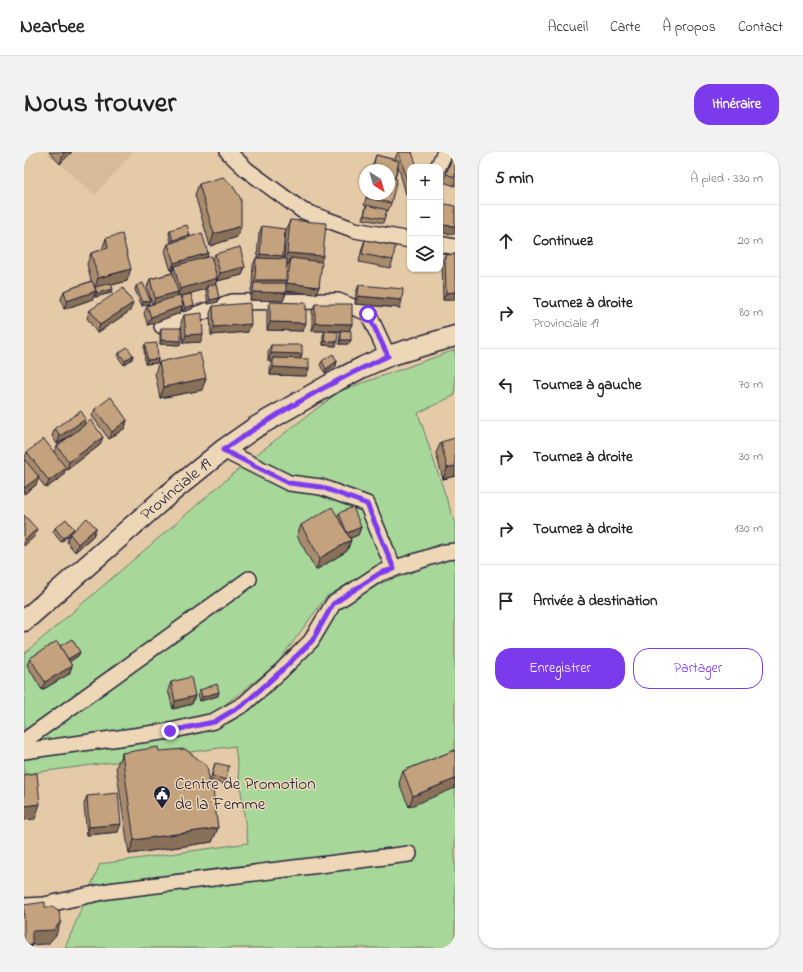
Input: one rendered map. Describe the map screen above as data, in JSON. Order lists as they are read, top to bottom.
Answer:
{
  "streets": {
    "main road": ["Provinciale 19"]
  },
  "places": {
    "public building": ["Centre de Promotion de la Femme"]
  },
  "north": "bottom right",
  "page": {
    "header": "Nearbee",
    "nav": [
      "Accueil",
      "Carte",
      "À propos",
      "Contact"
    ],
    "title": "Nous trouver",
    "buttons": [
      "Itinéraire",
      ["Enregistrer", "Partager"]
    ],
    "heading": ["5 min", "À pied · 330 m"],
    "map_buttons": ["+", "−"],
    "list": [
      ["Continuez", "20 m"],
      ["Tournez à droite", "Provinciale 19", "80 m"],
      ["Tournez à gauche", "70 m"],
      ["Tournez à droite", "30 m"],
      ["Tournez à droite", "130 m"],
      "Arrivée à destination"
    ]
  }
}
